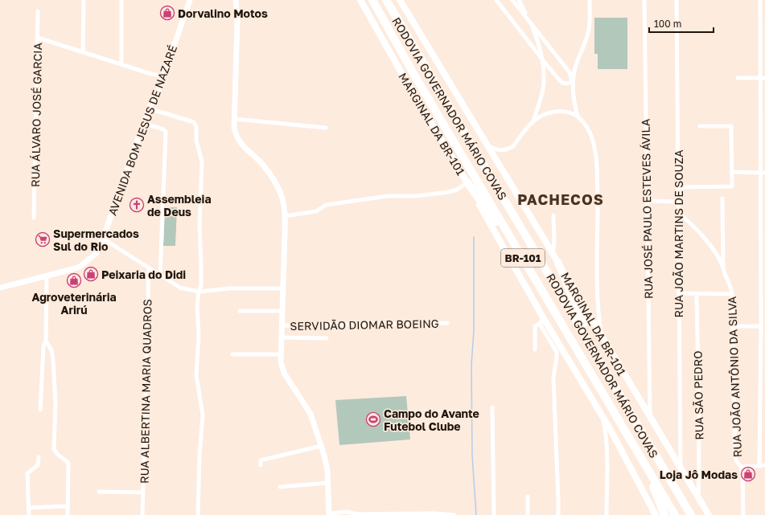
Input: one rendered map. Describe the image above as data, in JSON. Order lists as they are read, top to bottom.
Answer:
{
  "streets": {
    "highway": ["RODOVIA GOVERNADOR MÁRIO COVAS", "BR-101"],
    "main road": ["MARGINAL DA BR-101"],
    "street": [
      "RUA ÁLVARO JOSÉ GARCIA",
      "AVENIDA BOM JESUS DE NAZARÉ",
      "RUA JOSÉ PAULO ESTEVES ÁVILA",
      "RUA JOÃO MARTINS DE SOUZA",
      "SERVIDÃO DIOMAR BOEING",
      "RUA JOÃO ANTÔNIO DA SILVA",
      "RUA ALBERTINA MARIA QUADROS",
      "RUA SÃO PEDRO"
    ]
  },
  "crossings": [
    ["MARGINAL DA BR-101", "RUA JOSÉ PAULO ESTEVES ÁVILA"],
    ["MARGINAL DA BR-101", "RUA JOÃO MARTINS DE SOUZA"],
    ["MARGINAL DA BR-101", "RUA SÃO PEDRO"]
  ],
  "districts": ["PACHECOS"],
  "places": {
    "shop": [
      "Dorvalino Motos",
      "Peixaria do Didi",
      "Agroveterinária Arirú",
      "Loja Jô Modas"
    ],
    "church": ["Assembleia de Deus"],
    "supermarket": ["Supermercados Sul do Rio"],
    "sports": ["Campo do Avante Futebol Clube"]
  },
  "scale_bar": "100 m"
}
